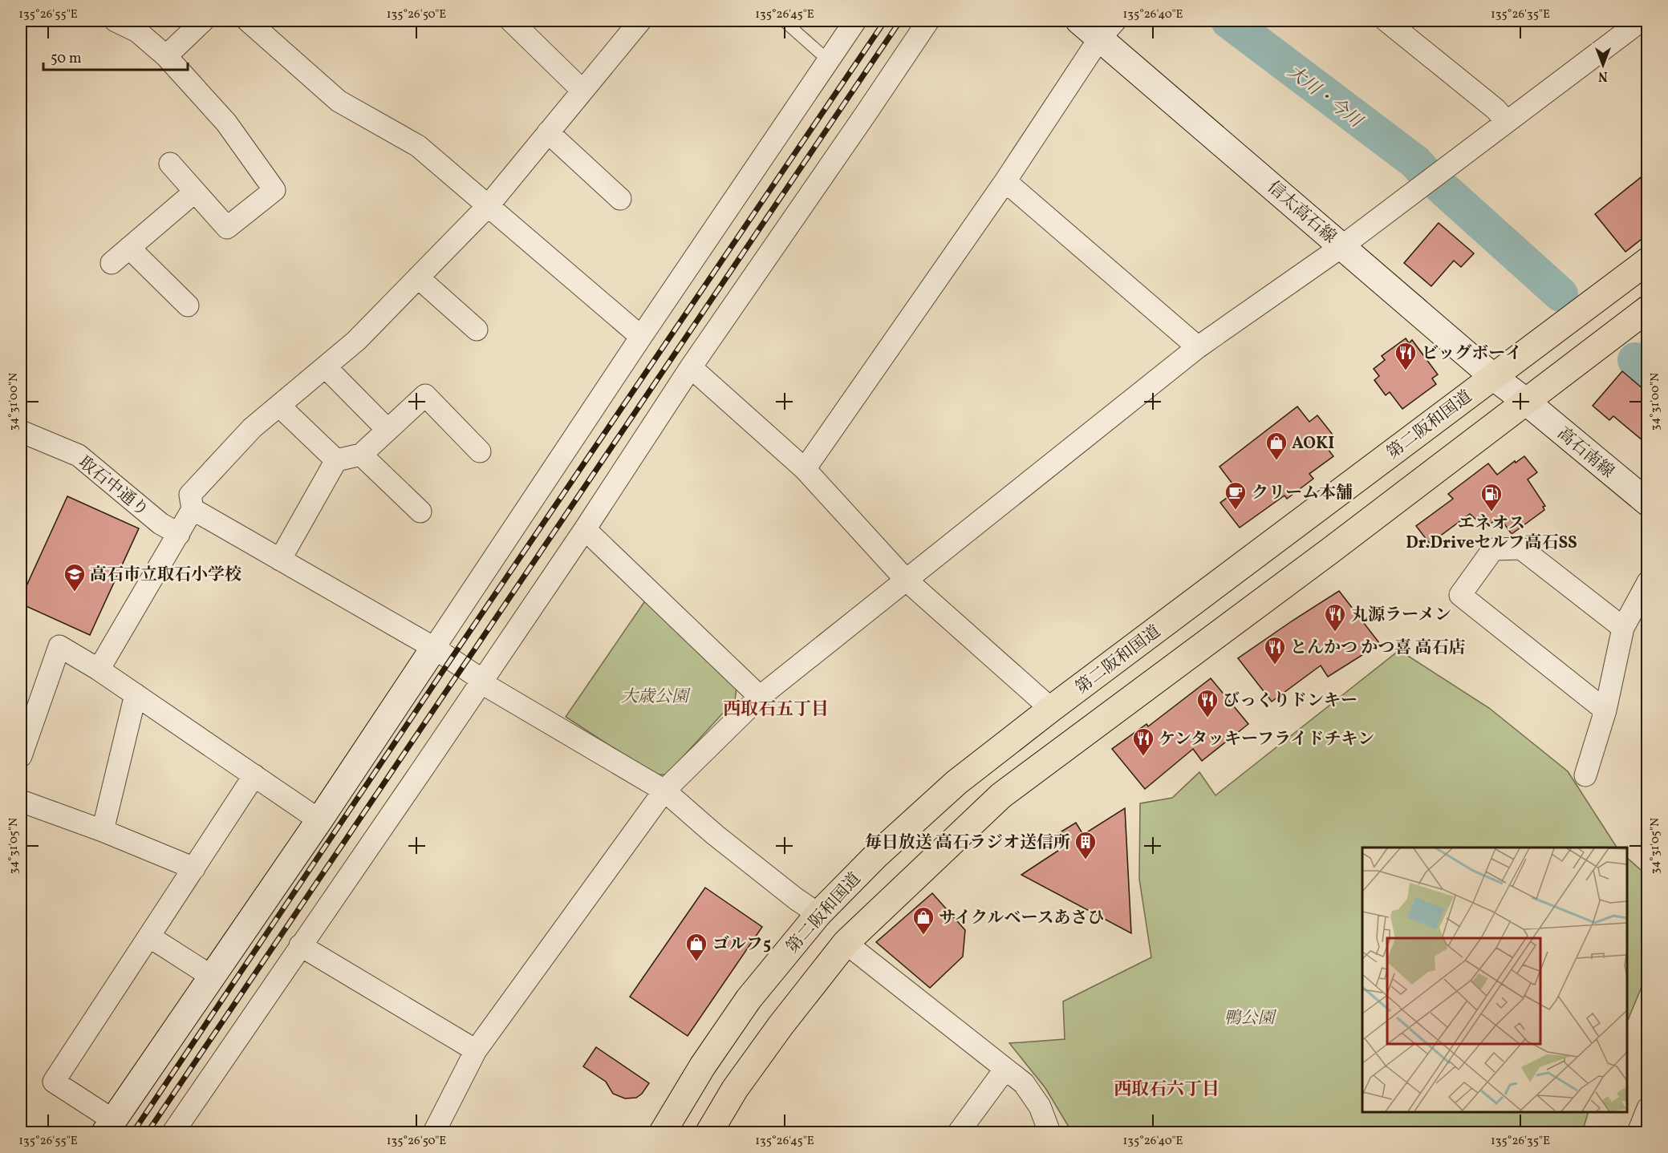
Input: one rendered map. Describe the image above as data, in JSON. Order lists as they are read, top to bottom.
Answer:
{
  "streets": {
    "highway": ["第二阪和国道"],
    "street": ["信太高石線", "高石南線", "取石中通り"]
  },
  "crossings": [
    ["信太高石線", "第二阪和国道"],
    ["信太高石線", "高石南線"]
  ],
  "districts": ["西取石五丁目", "西取石六丁目"],
  "water": ["大川・今川"],
  "parks": ["大歳公園", "鴨公園"],
  "places": {
    "restaurant": [
      "ビッグボーイ",
      "丸源ラーメン",
      "とんかつ かつ喜 高石店",
      "びっくりドンキー",
      "ケンタッキーフライドチキン"
    ],
    "shop": ["AOKI", "サイクルベースあさひ", "ゴルフ5"],
    "cafe": ["クリーム本舗"],
    "fuel station": ["エネオス Dr.Driveセルフ高石SS"],
    "school or university": ["高石市立取石小学校"],
    "building": ["毎日放送 高石ラジオ送信所"]
  },
  "scale_bar": "50 m",
  "north": "bottom",
  "coordinates": [
    "135°26'55\"E",
    "135°26'50\"E",
    "135°26'45\"E",
    "135°26'40\"E",
    "135°26'35\"E",
    "34°31'00\"N",
    "34°31'05\"N"
  ]
}
